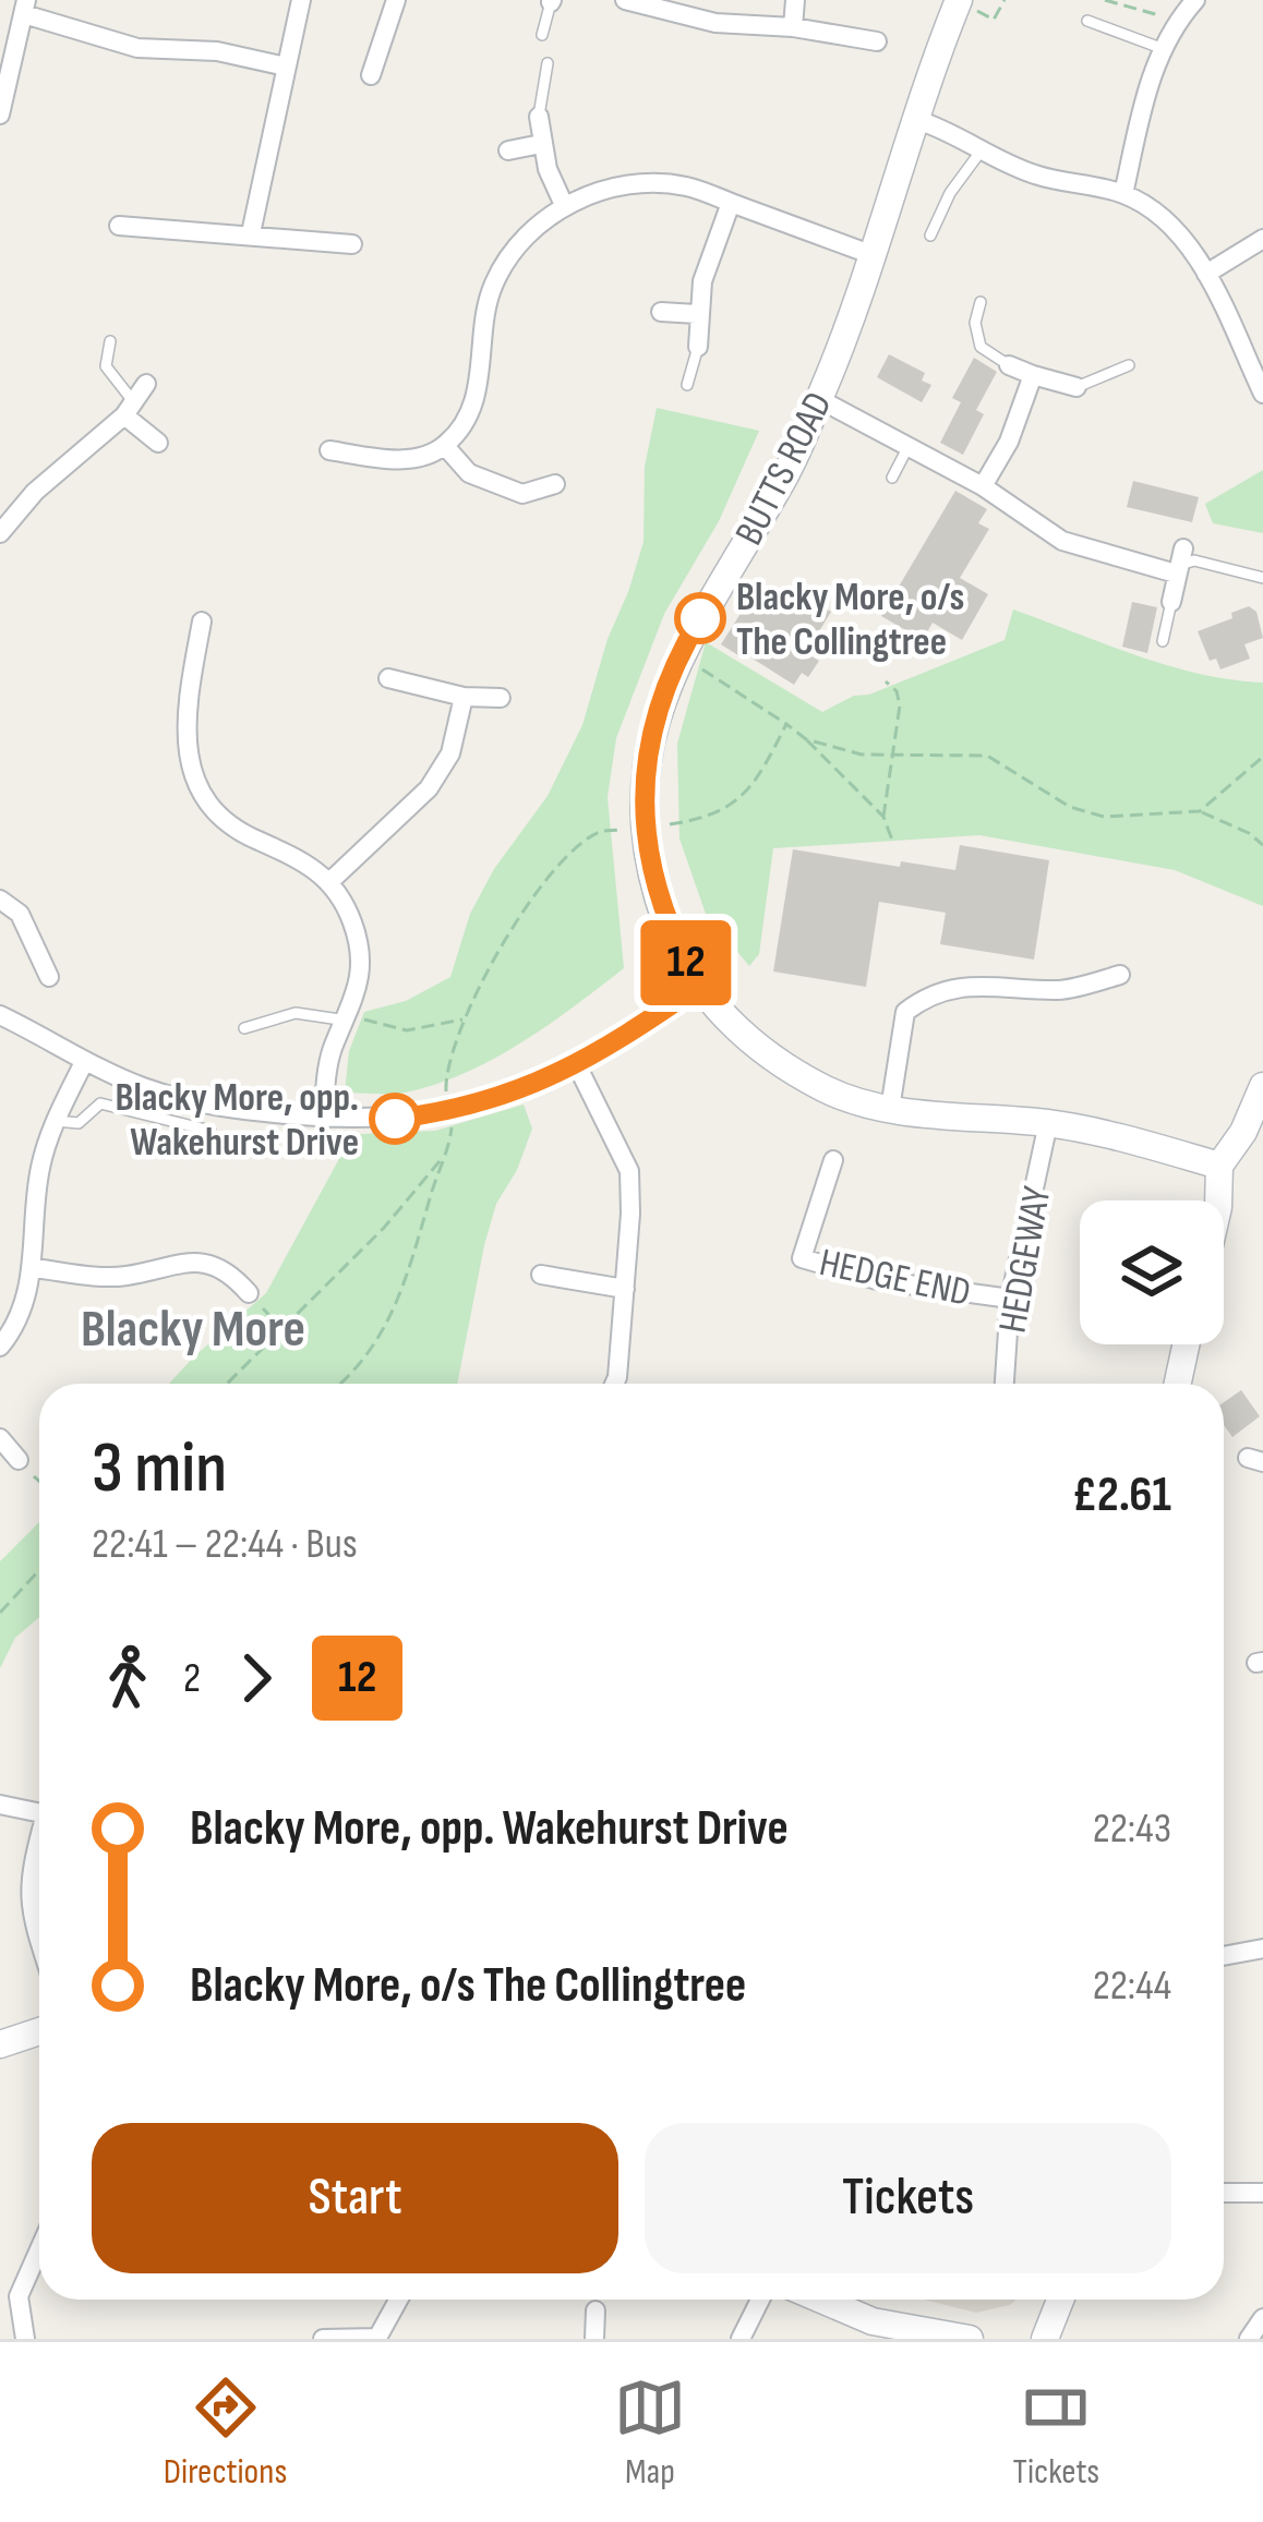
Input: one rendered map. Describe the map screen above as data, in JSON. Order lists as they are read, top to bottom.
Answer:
{
  "streets": {
    "street": ["BUTTS ROAD", "HEDGEWAY", "HEDGE END"]
  },
  "crossings": [
    ["BUTTS ROAD", "HEDGEWAY"],
    ["HEDGEWAY", "HEDGE END"]
  ],
  "districts": ["Blacky More"],
  "places": ["Blacky More, o/s The Collingtree", "Blacky More, opp. Wakehurst Drive"],
  "lines": ["bus line 12"],
  "page": {
    "on_map": "12",
    "heading": ["3 min", "22:41 – 22:44 · Bus", "£2.61"],
    "legs": ["2", "12"],
    "list": [
      {
        "name": "Blacky More, opp. Wakehurst Drive",
        "value": "22:43"
      },
      {
        "name": "Blacky More, o/s The Collingtree",
        "value": "22:44"
      }
    ],
    "buttons": ["Start", "Tickets"],
    "tabs": ["Directions", "Map", "Tickets"]
  }
}
